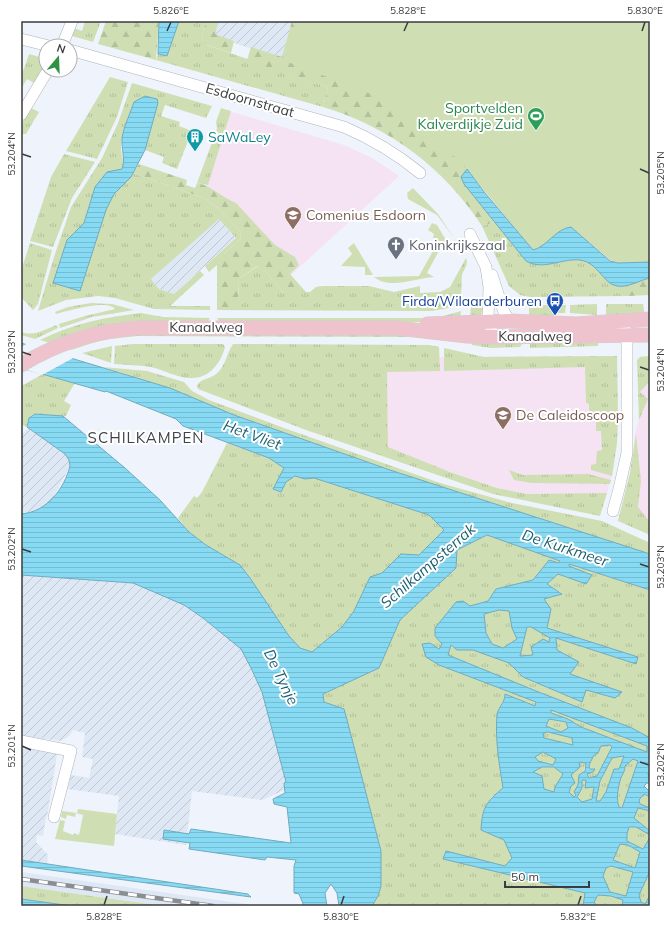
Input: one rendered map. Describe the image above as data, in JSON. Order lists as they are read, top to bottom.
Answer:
{
  "streets": {
    "main road": ["Kanaalweg"],
    "street": ["Esdoornstraat"]
  },
  "districts": ["SCHILKAMPEN"],
  "water": [
    "Het Vliet",
    "De Kurkmeer",
    "Schilkampsterrak",
    "De Tynje"
  ],
  "places": {
    "sports": ["Sportvelden Kalverdijkje Zuid"],
    "building": ["SaWaLey"],
    "school or university": ["Comenius Esdoorn", "De Caleidoscoop"],
    "church": ["Koninkrijkszaal"],
    "bus stop": ["Firda/Wilaarderburen"]
  },
  "scale_bar": "50 m",
  "north": "top",
  "coordinates": [
    "5.826°E",
    "5.828°E",
    "5.830°E",
    "53.204°N",
    "53.205°N",
    "53.203°N",
    "53.202°N",
    "53.201°N",
    "5.832°E"
  ]
}
